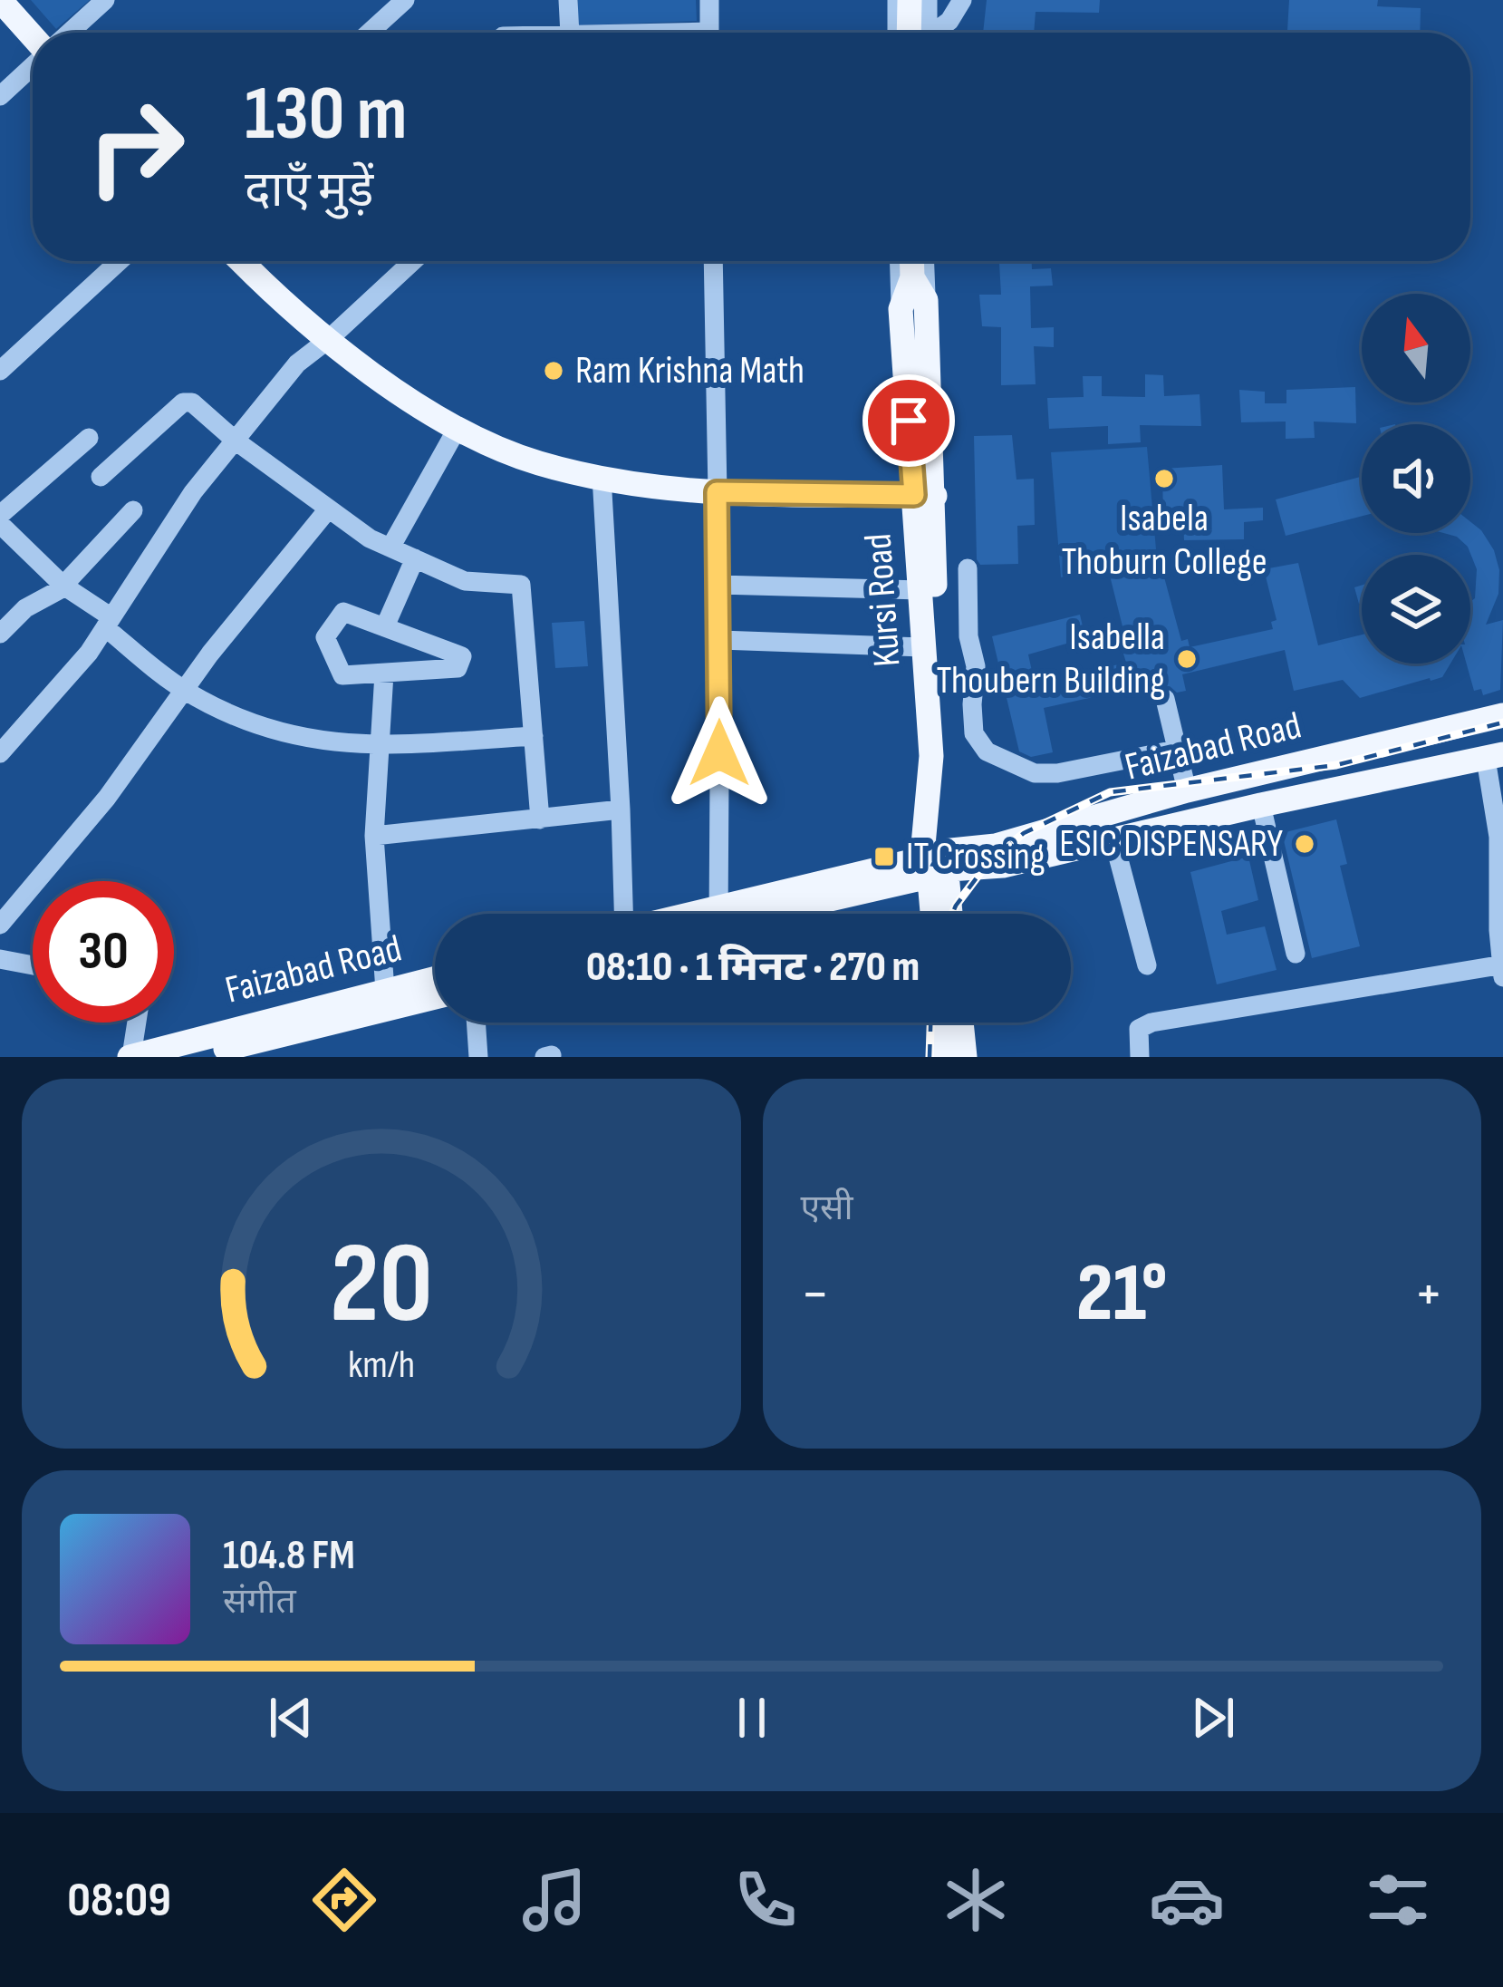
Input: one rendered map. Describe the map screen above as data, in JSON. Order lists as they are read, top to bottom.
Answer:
{
  "streets": {
    "main road": ["Kursi Road", "Faizabad Road"]
  },
  "crossings": [
    ["Kursi Road", "Faizabad Road"]
  ],
  "places": {
    "other": [
      "Ram Krishna Math",
      "Isabela Thoburn College",
      "Isabella Thoubern Building",
      "ESIC DISPENSARY"
    ],
    "transit": ["IT Crossing"]
  },
  "north": "top",
  "page": {
    "turn": ["130 m", "दाएँ मुड़ें"],
    "limit": "30",
    "trip": "08:10 · 1 मिनट · 270 m",
    "tile": "एसी",
    "heat": ["−", "21°", "+"],
    "song": ["104.8 FM", "संगीत"],
    "tabs": "08:09",
    "gauge": ["20", "km/h"]
  }
}
